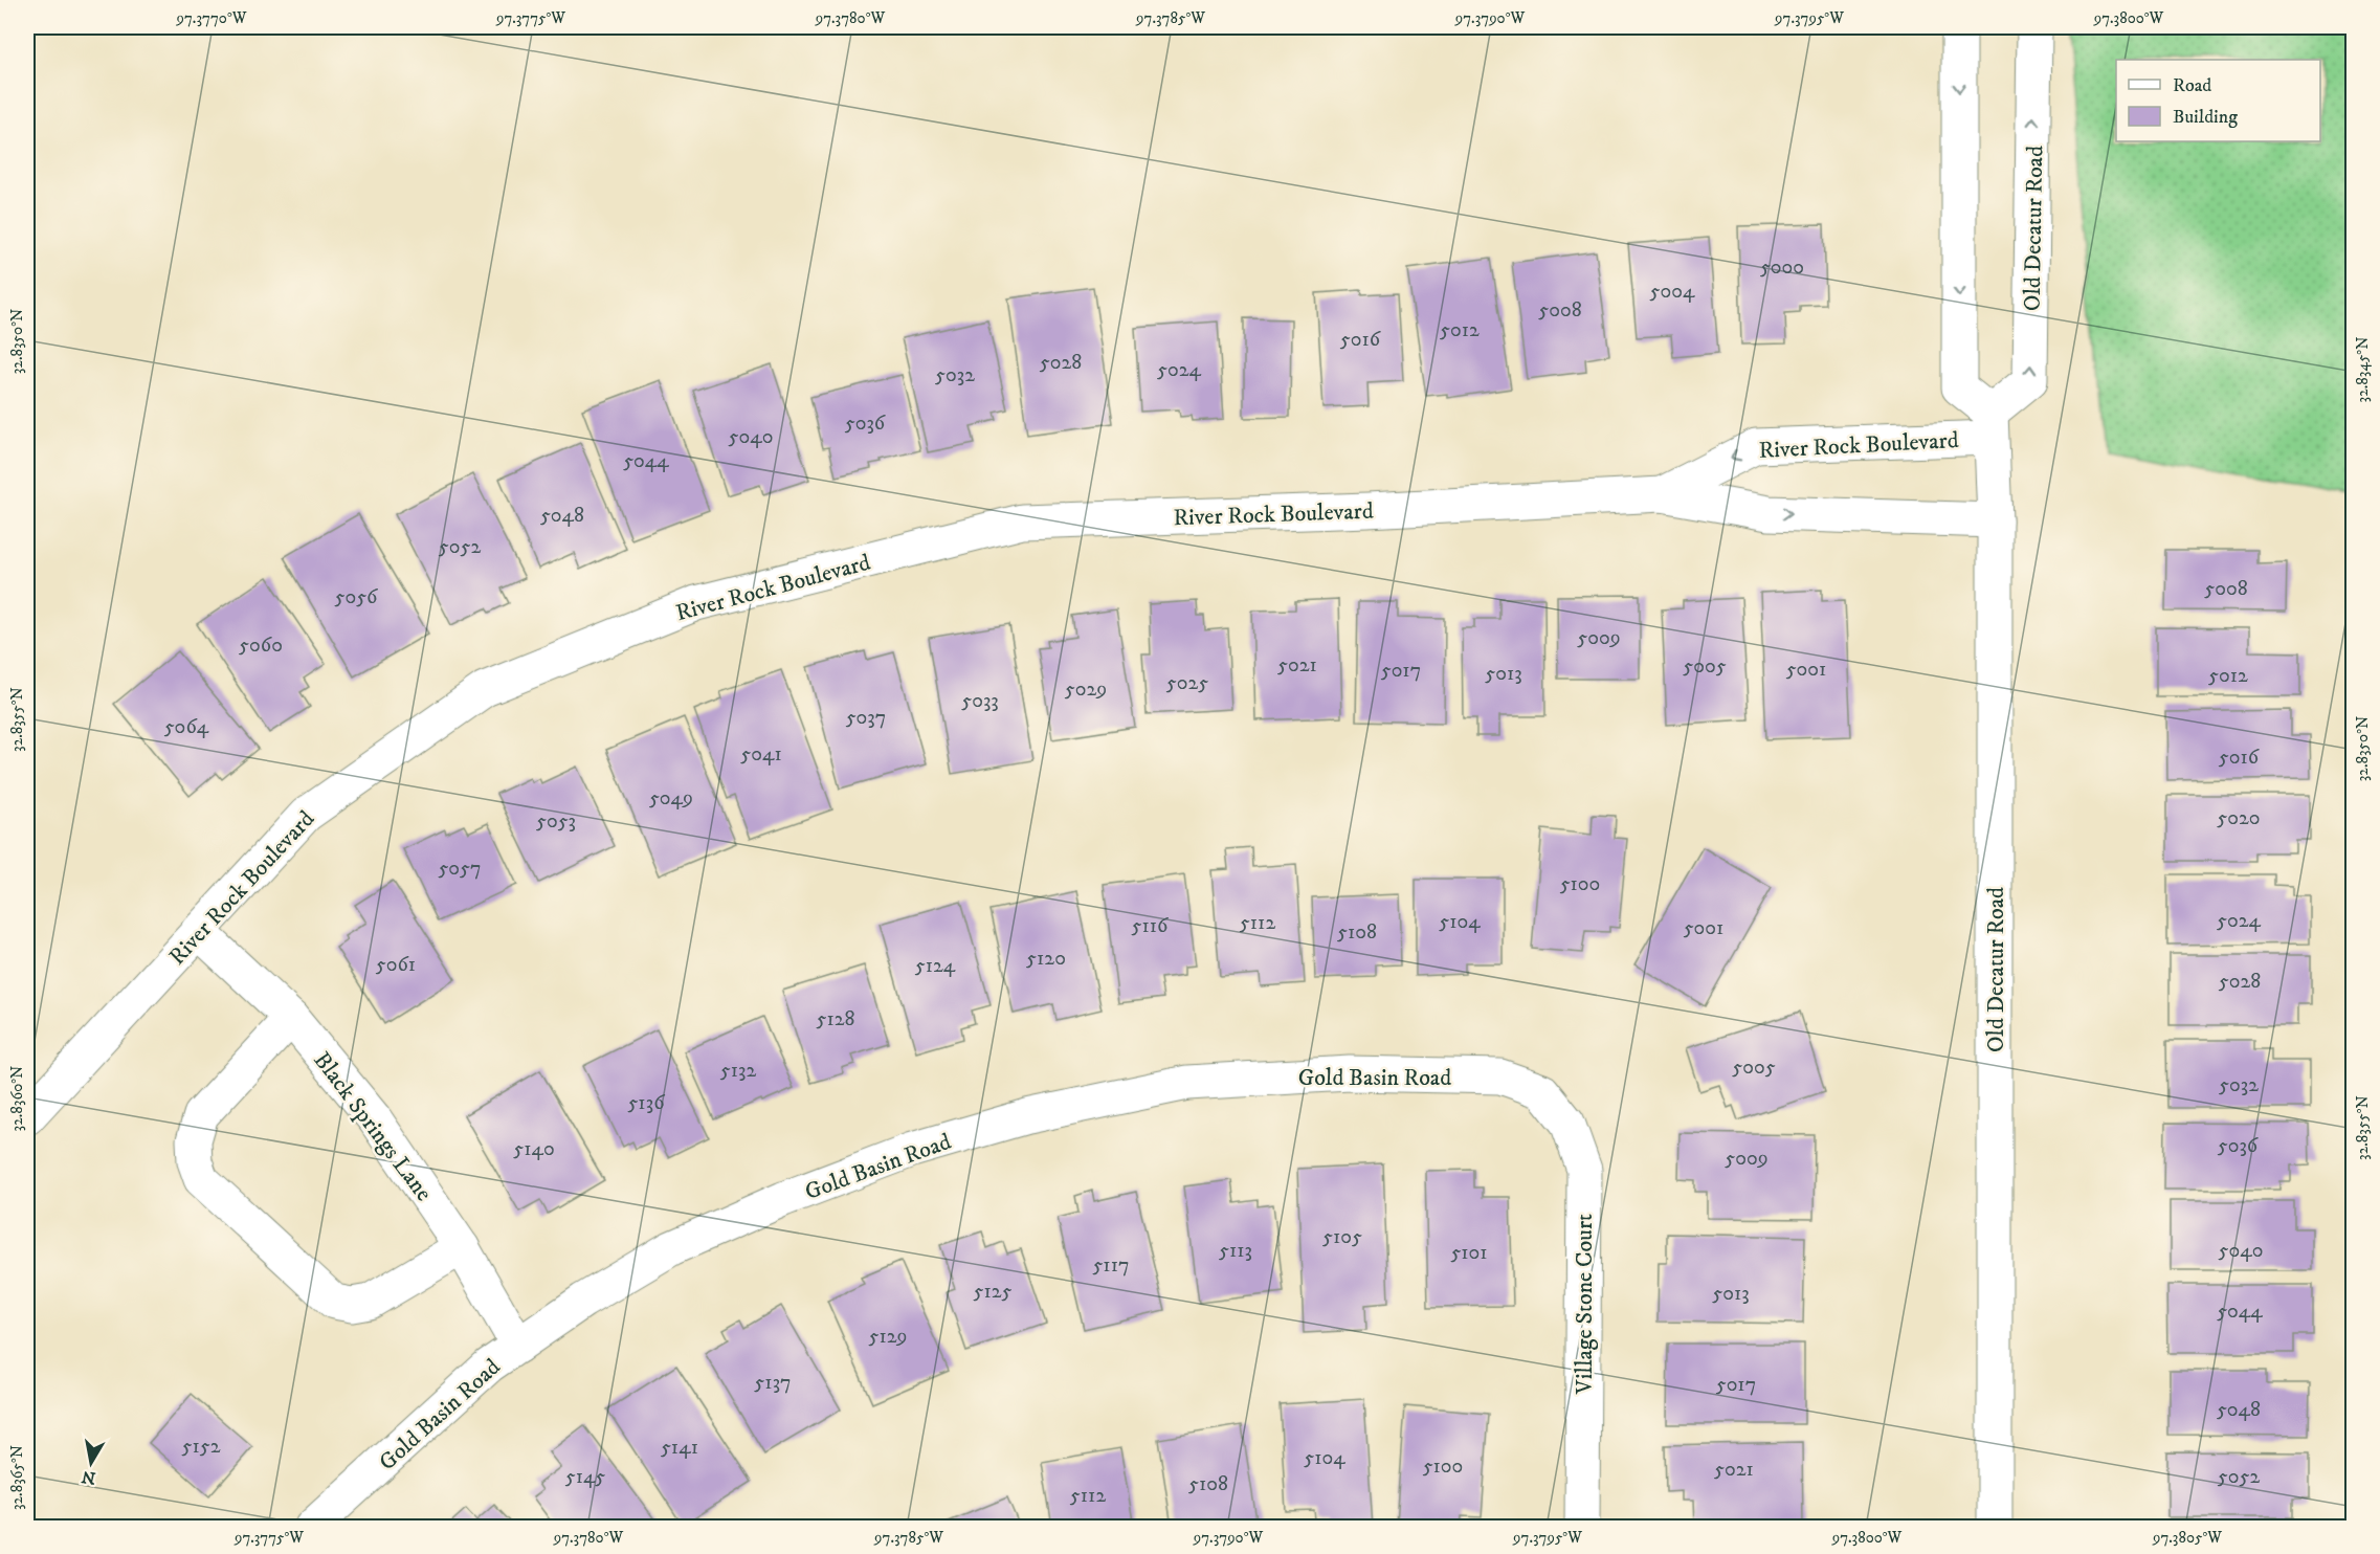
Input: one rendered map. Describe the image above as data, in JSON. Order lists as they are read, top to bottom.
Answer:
{
  "streets": {
    "street": [
      "Old Decatur Road",
      "River Rock Boulevard",
      "Gold Basin Road",
      "Black Springs Lane",
      "Village Stone Court"
    ]
  },
  "crossings": [
    ["Old Decatur Road", "River Rock Boulevard"],
    ["River Rock Boulevard", "Black Springs Lane"],
    ["Gold Basin Road", "Black Springs Lane"],
    ["Gold Basin Road", "Village Stone Court"]
  ],
  "house_numbers": [
    "5000",
    "5004",
    "5008",
    "5012",
    "5016",
    "5028",
    "5024",
    "5032",
    "5036",
    "5040",
    "5044",
    "5048",
    "5052",
    "5008",
    "5056",
    "5009",
    "5060",
    "5021",
    "5005",
    "5001",
    "5017",
    "5013",
    "5012",
    "5025",
    "5029",
    "5033",
    "5037",
    "5064",
    "5041",
    "5016",
    "5049",
    "5020",
    "5053",
    "5057",
    "5100",
    "5024",
    "5104",
    "5112",
    "5116",
    "5001",
    "5108",
    "5120",
    "5061",
    "5124",
    "5028",
    "5128",
    "5005",
    "5132",
    "5032",
    "5136",
    "5036",
    "5140",
    "5009",
    "5105",
    "5113",
    "5040",
    "5101",
    "5117",
    "5125",
    "5013",
    "5044",
    "5129",
    "5137",
    "5017",
    "5048",
    "5152",
    "5141",
    "5104",
    "5100",
    "5021",
    "5145",
    "5052",
    "5108",
    "5112"
  ],
  "legend": ["Road", "Building"],
  "north": "bottom",
  "coordinates": [
    "97.3770°W",
    "97.3775°W",
    "97.3780°W",
    "97.3785°W",
    "97.3790°W",
    "97.3795°W",
    "97.3800°W",
    "32.8350°N",
    "32.8345°N",
    "32.8355°N",
    "32.8360°N",
    "32.8365°N",
    "97.3805°W"
  ]
}
